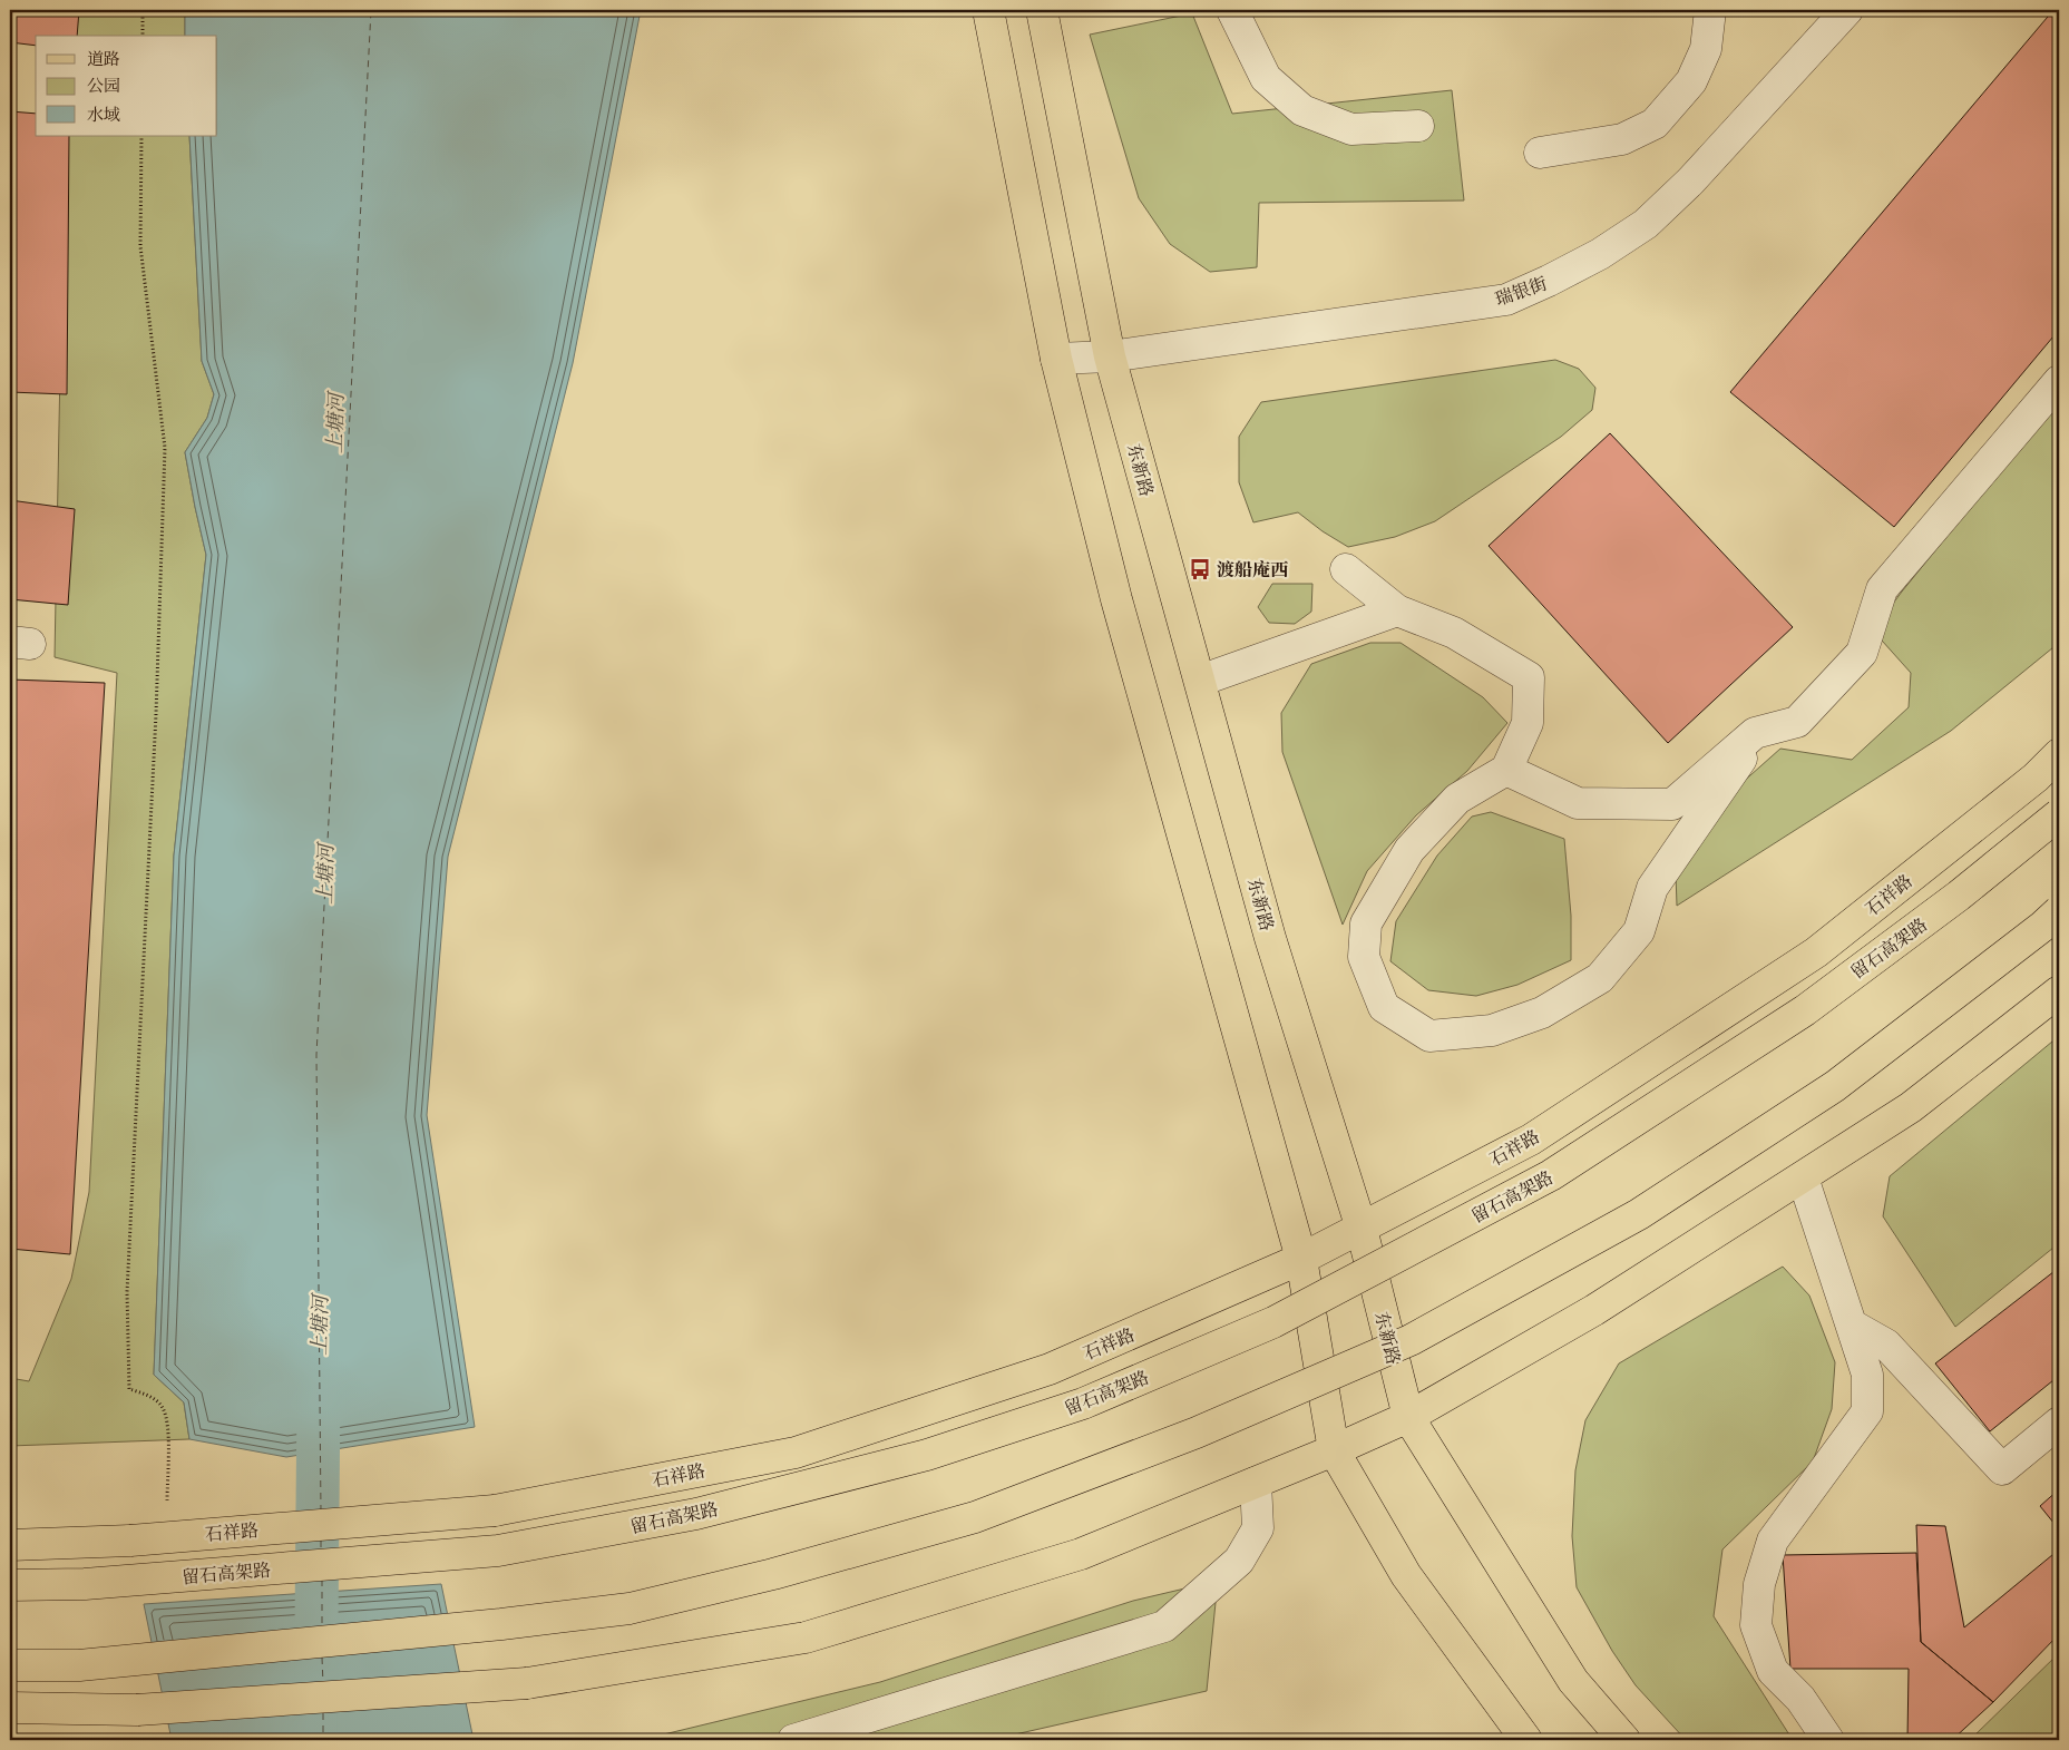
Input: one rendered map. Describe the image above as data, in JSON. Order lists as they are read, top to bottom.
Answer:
{
  "streets": {
    "main road": ["东新路", "石祥路", "留石高架路"],
    "street": ["瑞银街"]
  },
  "crossings": [
    ["瑞银街", "东新路"],
    ["东新路", "石祥路"]
  ],
  "water": ["上塘河"],
  "places": {
    "bus stop": ["渡船庵西"]
  },
  "legend": ["道路", "公园", "水域"]
}
